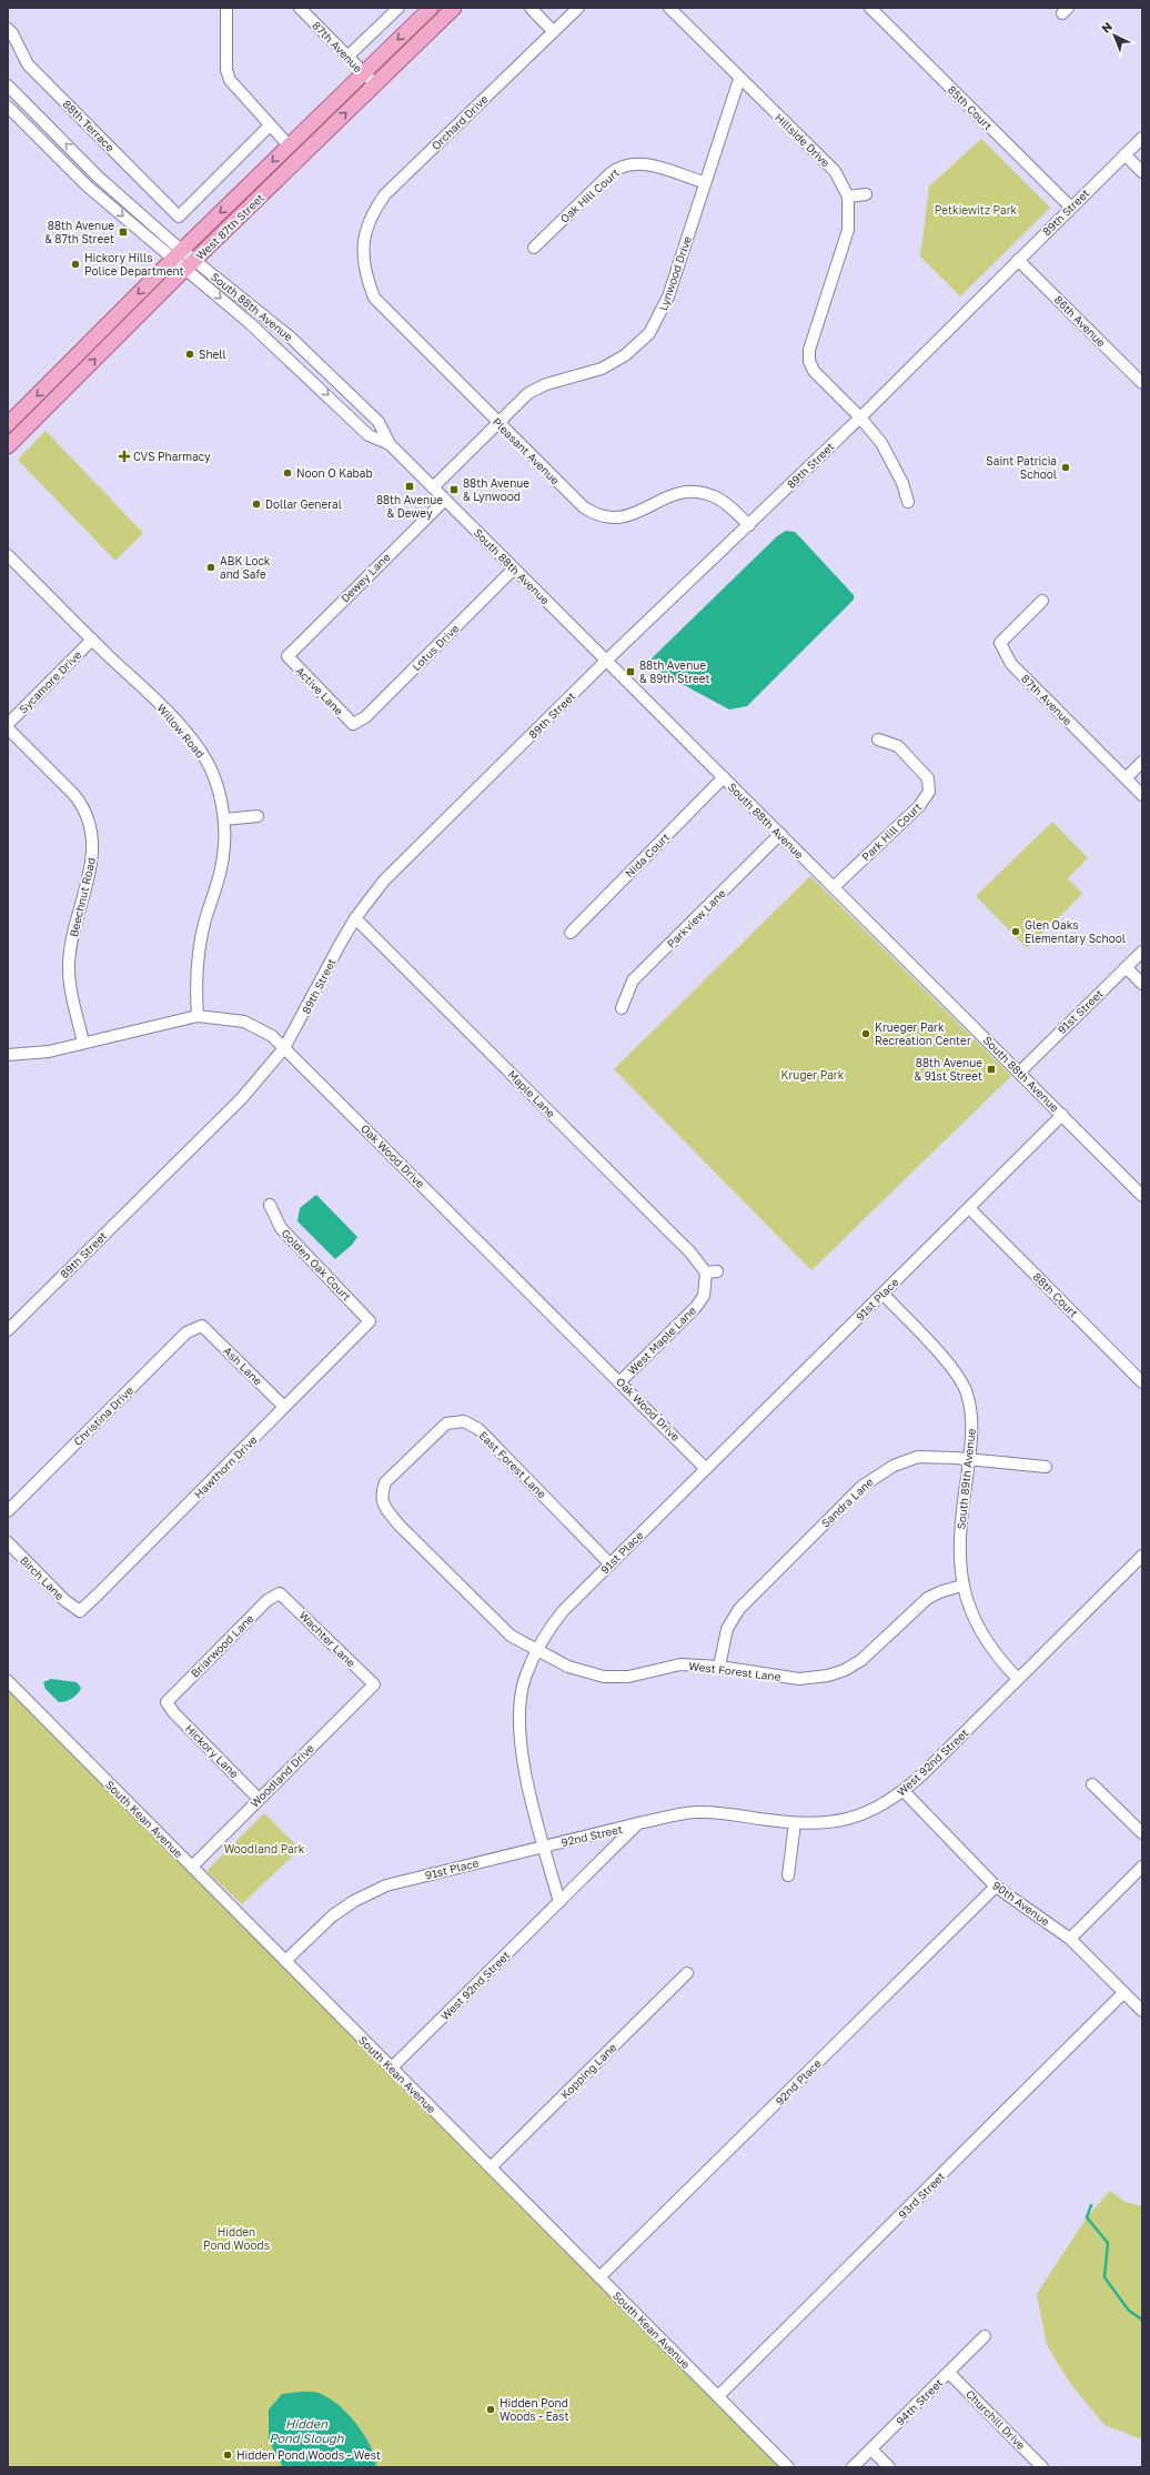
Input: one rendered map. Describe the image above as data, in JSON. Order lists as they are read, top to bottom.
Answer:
{
  "streets": {
    "main road": ["West 87th Street"],
    "street": [
      "87th Avenue",
      "85th Court",
      "Orchard Drive",
      "88th Terrace",
      "Hillside Drive",
      "Oak Hill Court",
      "89th Street",
      "Lynwood Drive",
      "South 88th Avenue",
      "86th Avenue",
      "Pleasant Avenue",
      "Dewey Lane",
      "Lotus Drive",
      "Sycamore Drive",
      "Active Lane",
      "Willow Road",
      "Park Hill Court",
      "Nida Court",
      "Beechnut Road",
      "Parkview Lane",
      "91st Street",
      "Maple Lane",
      "Oak Wood Drive",
      "Golden Oak Court",
      "88th Court",
      "91st Place",
      "West Maple Lane",
      "Ash Lane",
      "Christina Drive",
      "East Forest Lane",
      "Hawthorn Drive",
      "South 89th Avenue",
      "Sandra Lane",
      "Birch Lane",
      "Wachter Lane",
      "Briarwood Lane",
      "West Forest Lane",
      "Hickory Lane",
      "West 92nd Street",
      "Woodland Drive",
      "South Kean Avenue",
      "92nd Street",
      "90th Avenue",
      "Kopping Lane",
      "92nd Place",
      "93rd Street",
      "94th Street",
      "Churchill Drive"
    ]
  },
  "crossings": [
    ["87th Avenue", "West 87th Street"],
    ["85th Court", "89th Street"],
    ["Orchard Drive", "Pleasant Avenue"],
    ["Hillside Drive", "89th Street"],
    ["Hillside Drive", "Lynwood Drive"],
    ["Oak Hill Court", "Lynwood Drive"],
    ["89th Street", "South 88th Avenue"],
    ["89th Street", "86th Avenue"],
    ["89th Street", "Pleasant Avenue"],
    ["89th Street", "Maple Lane"],
    ["89th Street", "Oak Wood Drive"],
    ["West 87th Street", "South 88th Avenue"],
    ["Lynwood Drive", "South 88th Avenue"],
    ["Lynwood Drive", "Pleasant Avenue"],
    ["South 88th Avenue", "Dewey Lane"],
    ["South 88th Avenue", "Lotus Drive"],
    ["South 88th Avenue", "Park Hill Court"],
    ["South 88th Avenue", "Nida Court"],
    ["South 88th Avenue", "Parkview Lane"],
    ["South 88th Avenue", "91st Street"],
    ["South 88th Avenue", "91st Place"],
    ["Dewey Lane", "Active Lane"],
    ["Lotus Drive", "Active Lane"],
    ["Sycamore Drive", "Willow Road"],
    ["Willow Road", "Oak Wood Drive"],
    ["Beechnut Road", "Oak Wood Drive"],
    ["Maple Lane", "West Maple Lane"],
    ["Oak Wood Drive", "91st Place"],
    ["Oak Wood Drive", "West Maple Lane"],
    ["Golden Oak Court", "Hawthorn Drive"],
    ["88th Court", "91st Place"],
    ["91st Place", "East Forest Lane"],
    ["91st Place", "South 89th Avenue"],
    ["91st Place", "West Forest Lane"],
    ["91st Place", "South Kean Avenue"],
    ["91st Place", "92nd Street"],
    ["Ash Lane", "Christina Drive"],
    ["Ash Lane", "Hawthorn Drive"],
    ["East Forest Lane", "West Forest Lane"],
    ["Hawthorn Drive", "Birch Lane"],
    ["South 89th Avenue", "Sandra Lane"],
    ["South 89th Avenue", "West Forest Lane"],
    ["South 89th Avenue", "West 92nd Street"],
    ["Sandra Lane", "West Forest Lane"],
    ["Wachter Lane", "Briarwood Lane"],
    ["Wachter Lane", "Woodland Drive"],
    ["Briarwood Lane", "Hickory Lane"],
    ["Hickory Lane", "Woodland Drive"],
    ["West 92nd Street", "South Kean Avenue"],
    ["West 92nd Street", "92nd Street"],
    ["West 92nd Street", "90th Avenue"],
    ["Woodland Drive", "South Kean Avenue"],
    ["South Kean Avenue", "Kopping Lane"],
    ["South Kean Avenue", "92nd Place"],
    ["South Kean Avenue", "93rd Street"],
    ["90th Avenue", "92nd Place"],
    ["90th Avenue", "93rd Street"],
    ["94th Street", "Churchill Drive"]
  ],
  "water": ["Hidden Pond Slough"],
  "parks": [
    "Petkiewitz Park",
    "Kruger Park",
    "Woodland Park",
    "Hidden Pond Woods"
  ],
  "places": {
    "transit": [
      "88th Avenue & 87th Street",
      "88th Avenue & Dewey",
      "88th Avenue & Lynwood",
      "88th Avenue & 89th Street",
      "88th Avenue & 91st Street"
    ],
    "other": [
      "Hickory Hills Police Department",
      "Shell",
      "Saint Patricia School",
      "Noon O Kabab",
      "Dollar General",
      "ABK Lock and Safe",
      "Glen Oaks Elementary School",
      "Krueger Park Recreation Center",
      "Hidden Pond Woods - East",
      "Hidden Pond Woods - West"
    ],
    "health": ["CVS Pharmacy"]
  },
  "north": "top left"
}
